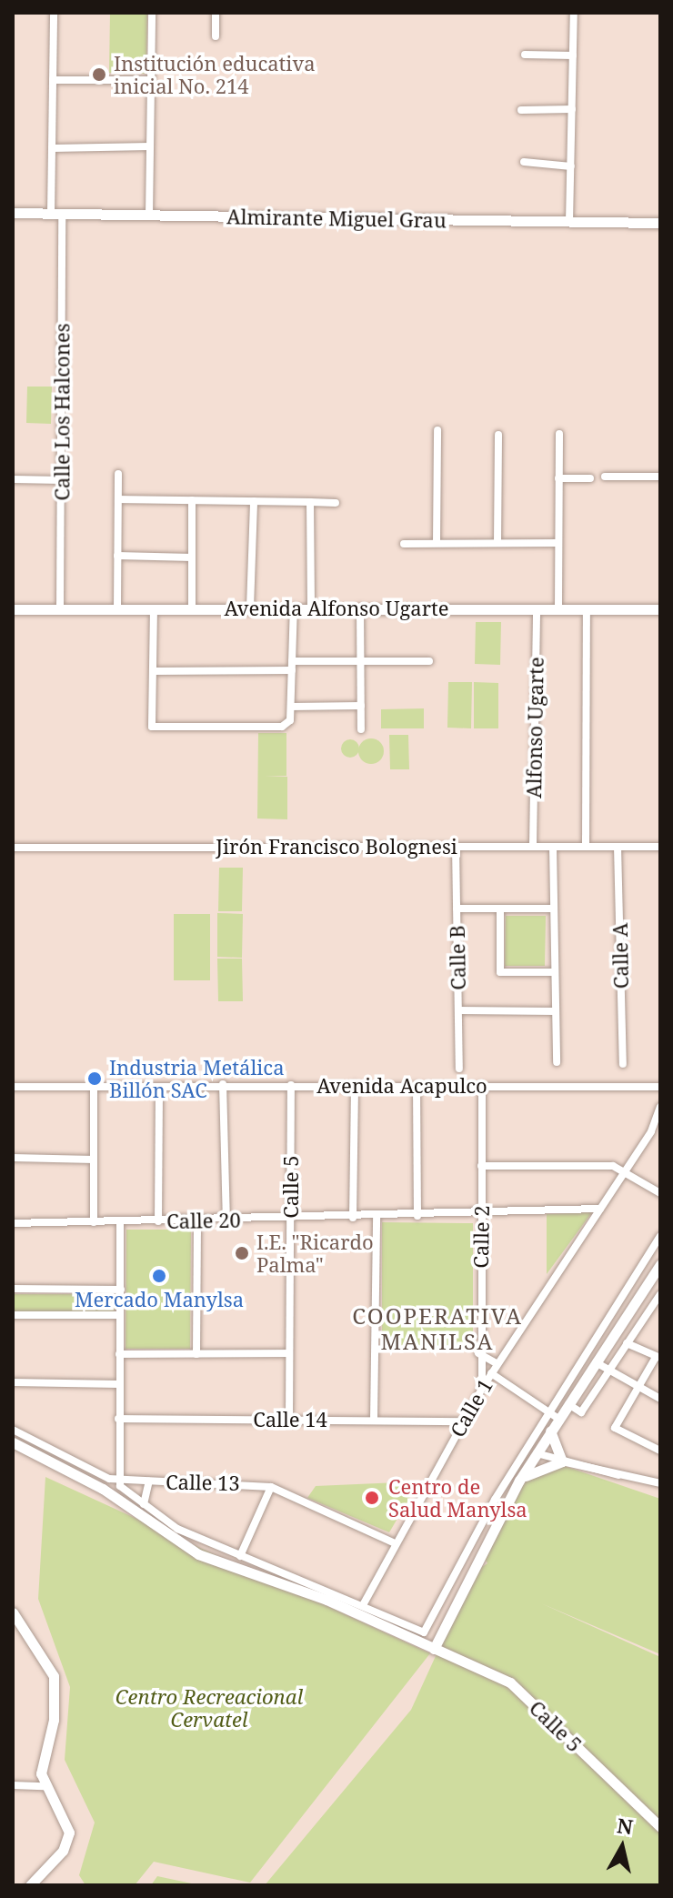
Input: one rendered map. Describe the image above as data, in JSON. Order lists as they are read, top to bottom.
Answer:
{
  "streets": {
    "street": [
      "Almirante Miguel Grau",
      "Calle Los Halcones",
      "Avenida Alfonso Ugarte",
      "Alfonso Ugarte",
      "Jirón Francisco Bolognesi",
      "Calle A",
      "Calle B",
      "Avenida Acapulco",
      "Calle 5",
      "Calle 20",
      "Calle 2",
      "Calle 1",
      "Calle 14",
      "Calle 13"
    ]
  },
  "crossings": [
    ["Almirante Miguel Grau", "Calle Los Halcones"],
    ["Calle Los Halcones", "Avenida Alfonso Ugarte"],
    ["Avenida Alfonso Ugarte", "Alfonso Ugarte"],
    ["Alfonso Ugarte", "Jirón Francisco Bolognesi"],
    ["Jirón Francisco Bolognesi", "Calle A"],
    ["Jirón Francisco Bolognesi", "Calle B"],
    ["Avenida Acapulco", "Calle 5"],
    ["Avenida Acapulco", "Calle 2"],
    ["Calle 5", "Calle 20"],
    ["Calle 5", "Calle 14"],
    ["Calle 20", "Calle 2"],
    ["Calle 20", "Calle 1"],
    ["Calle 2", "Calle 1"],
    ["Calle 1", "Calle 14"],
    ["Calle 1", "Calle 13"]
  ],
  "districts": ["COOPERATIVA MANILSA"],
  "parks": ["Centro Recreacional Cervatel"],
  "places": [
    "Institución educativa inicial No. 214",
    "Industria Metálica Billón SAC",
    "I.E. \"Ricardo Palma\"",
    "Mercado Manylsa",
    "Centro de Salud Manylsa"
  ],
  "north": "top"
}
